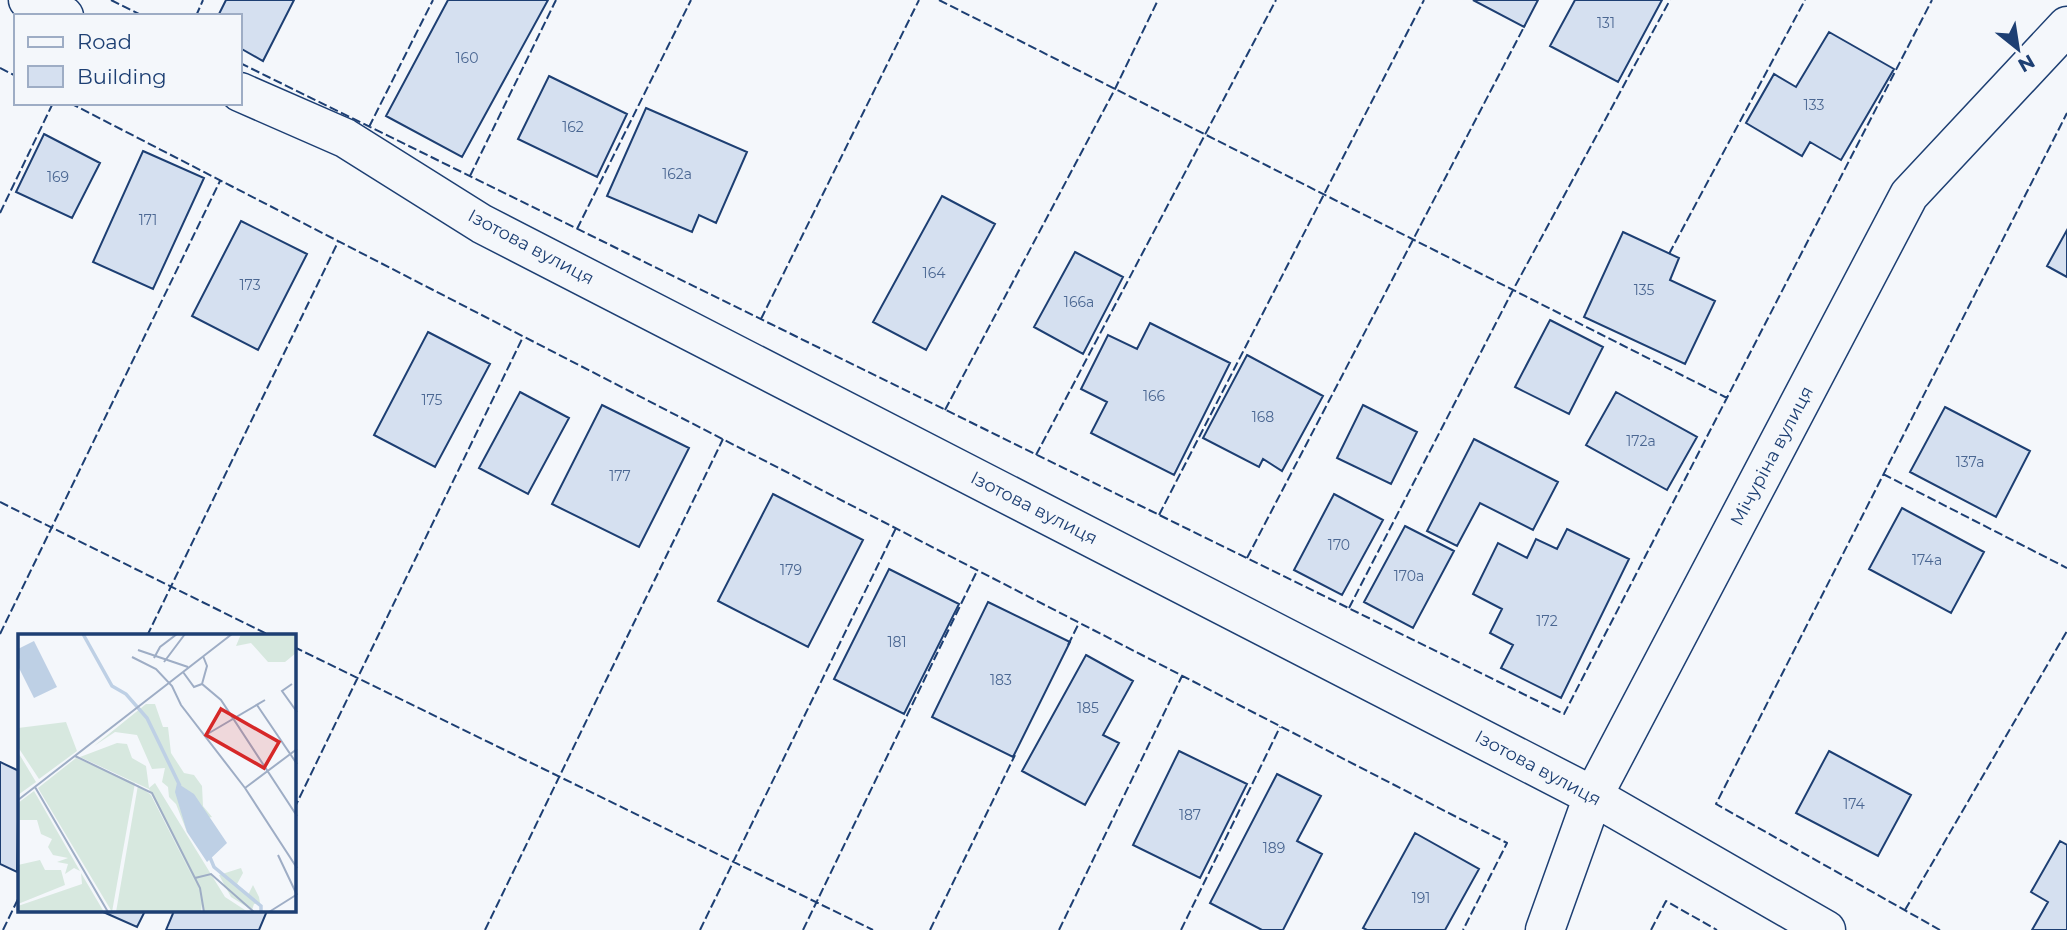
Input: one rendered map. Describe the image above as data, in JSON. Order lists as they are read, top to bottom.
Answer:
{
  "streets": {
    "street": ["Ізотова вулиця", "Мічуріна вулиця"]
  },
  "crossings": [
    ["Ізотова вулиця", "Мічуріна вулиця"]
  ],
  "house_numbers": [
    "131",
    "160",
    "133",
    "162",
    "162а",
    "169",
    "171",
    "164",
    "173",
    "135",
    "166а",
    "166",
    "175",
    "168",
    "172а",
    "137а",
    "177",
    "170",
    "174а",
    "179",
    "170а",
    "172",
    "181",
    "183",
    "185",
    "174",
    "187",
    "189",
    "191"
  ],
  "legend": ["Road", "Building"],
  "north": "bottom right"
}
